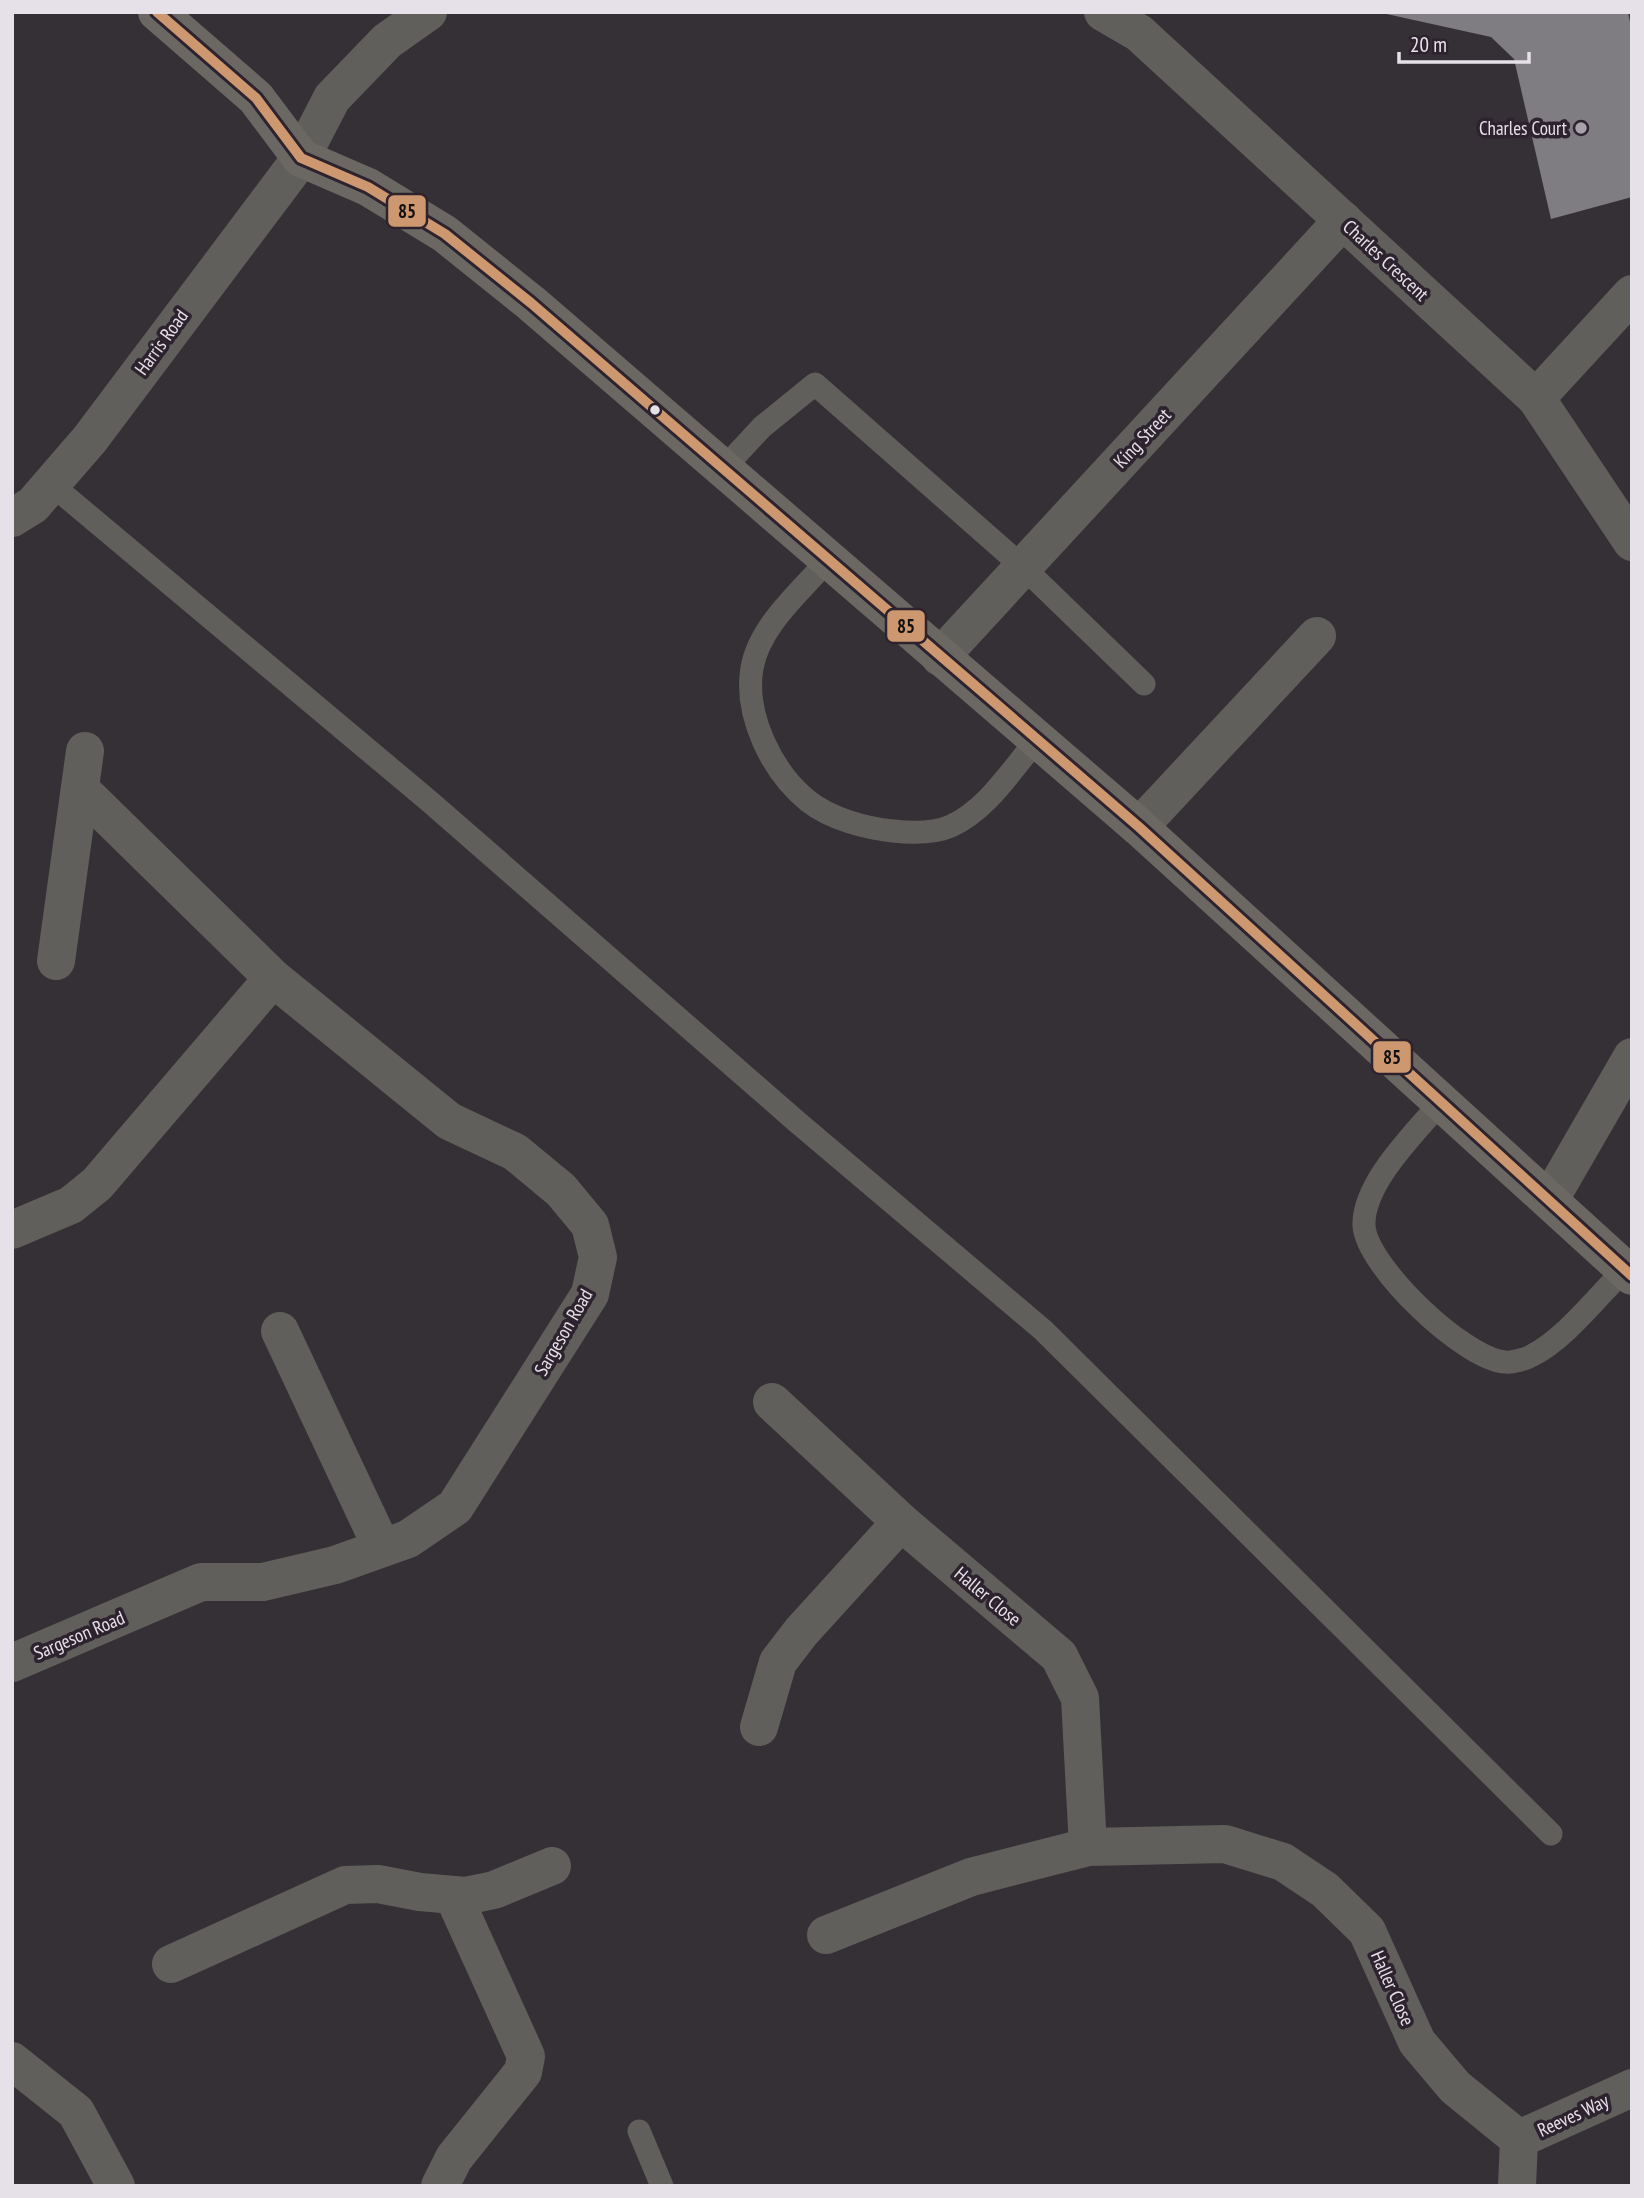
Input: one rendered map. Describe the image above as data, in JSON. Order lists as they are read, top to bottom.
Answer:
{
  "streets": {
    "street": [
      "Charles Crescent",
      "Harris Road",
      "King Street",
      "Sargeson Road",
      "Haller Close",
      "Reeves Way"
    ]
  },
  "crossings": [
    ["Charles Crescent", "King Street"],
    ["Haller Close", "Reeves Way"]
  ],
  "places": ["Charles Court"],
  "lines": ["transit line 85"],
  "scale_bar": "20 m"
}
